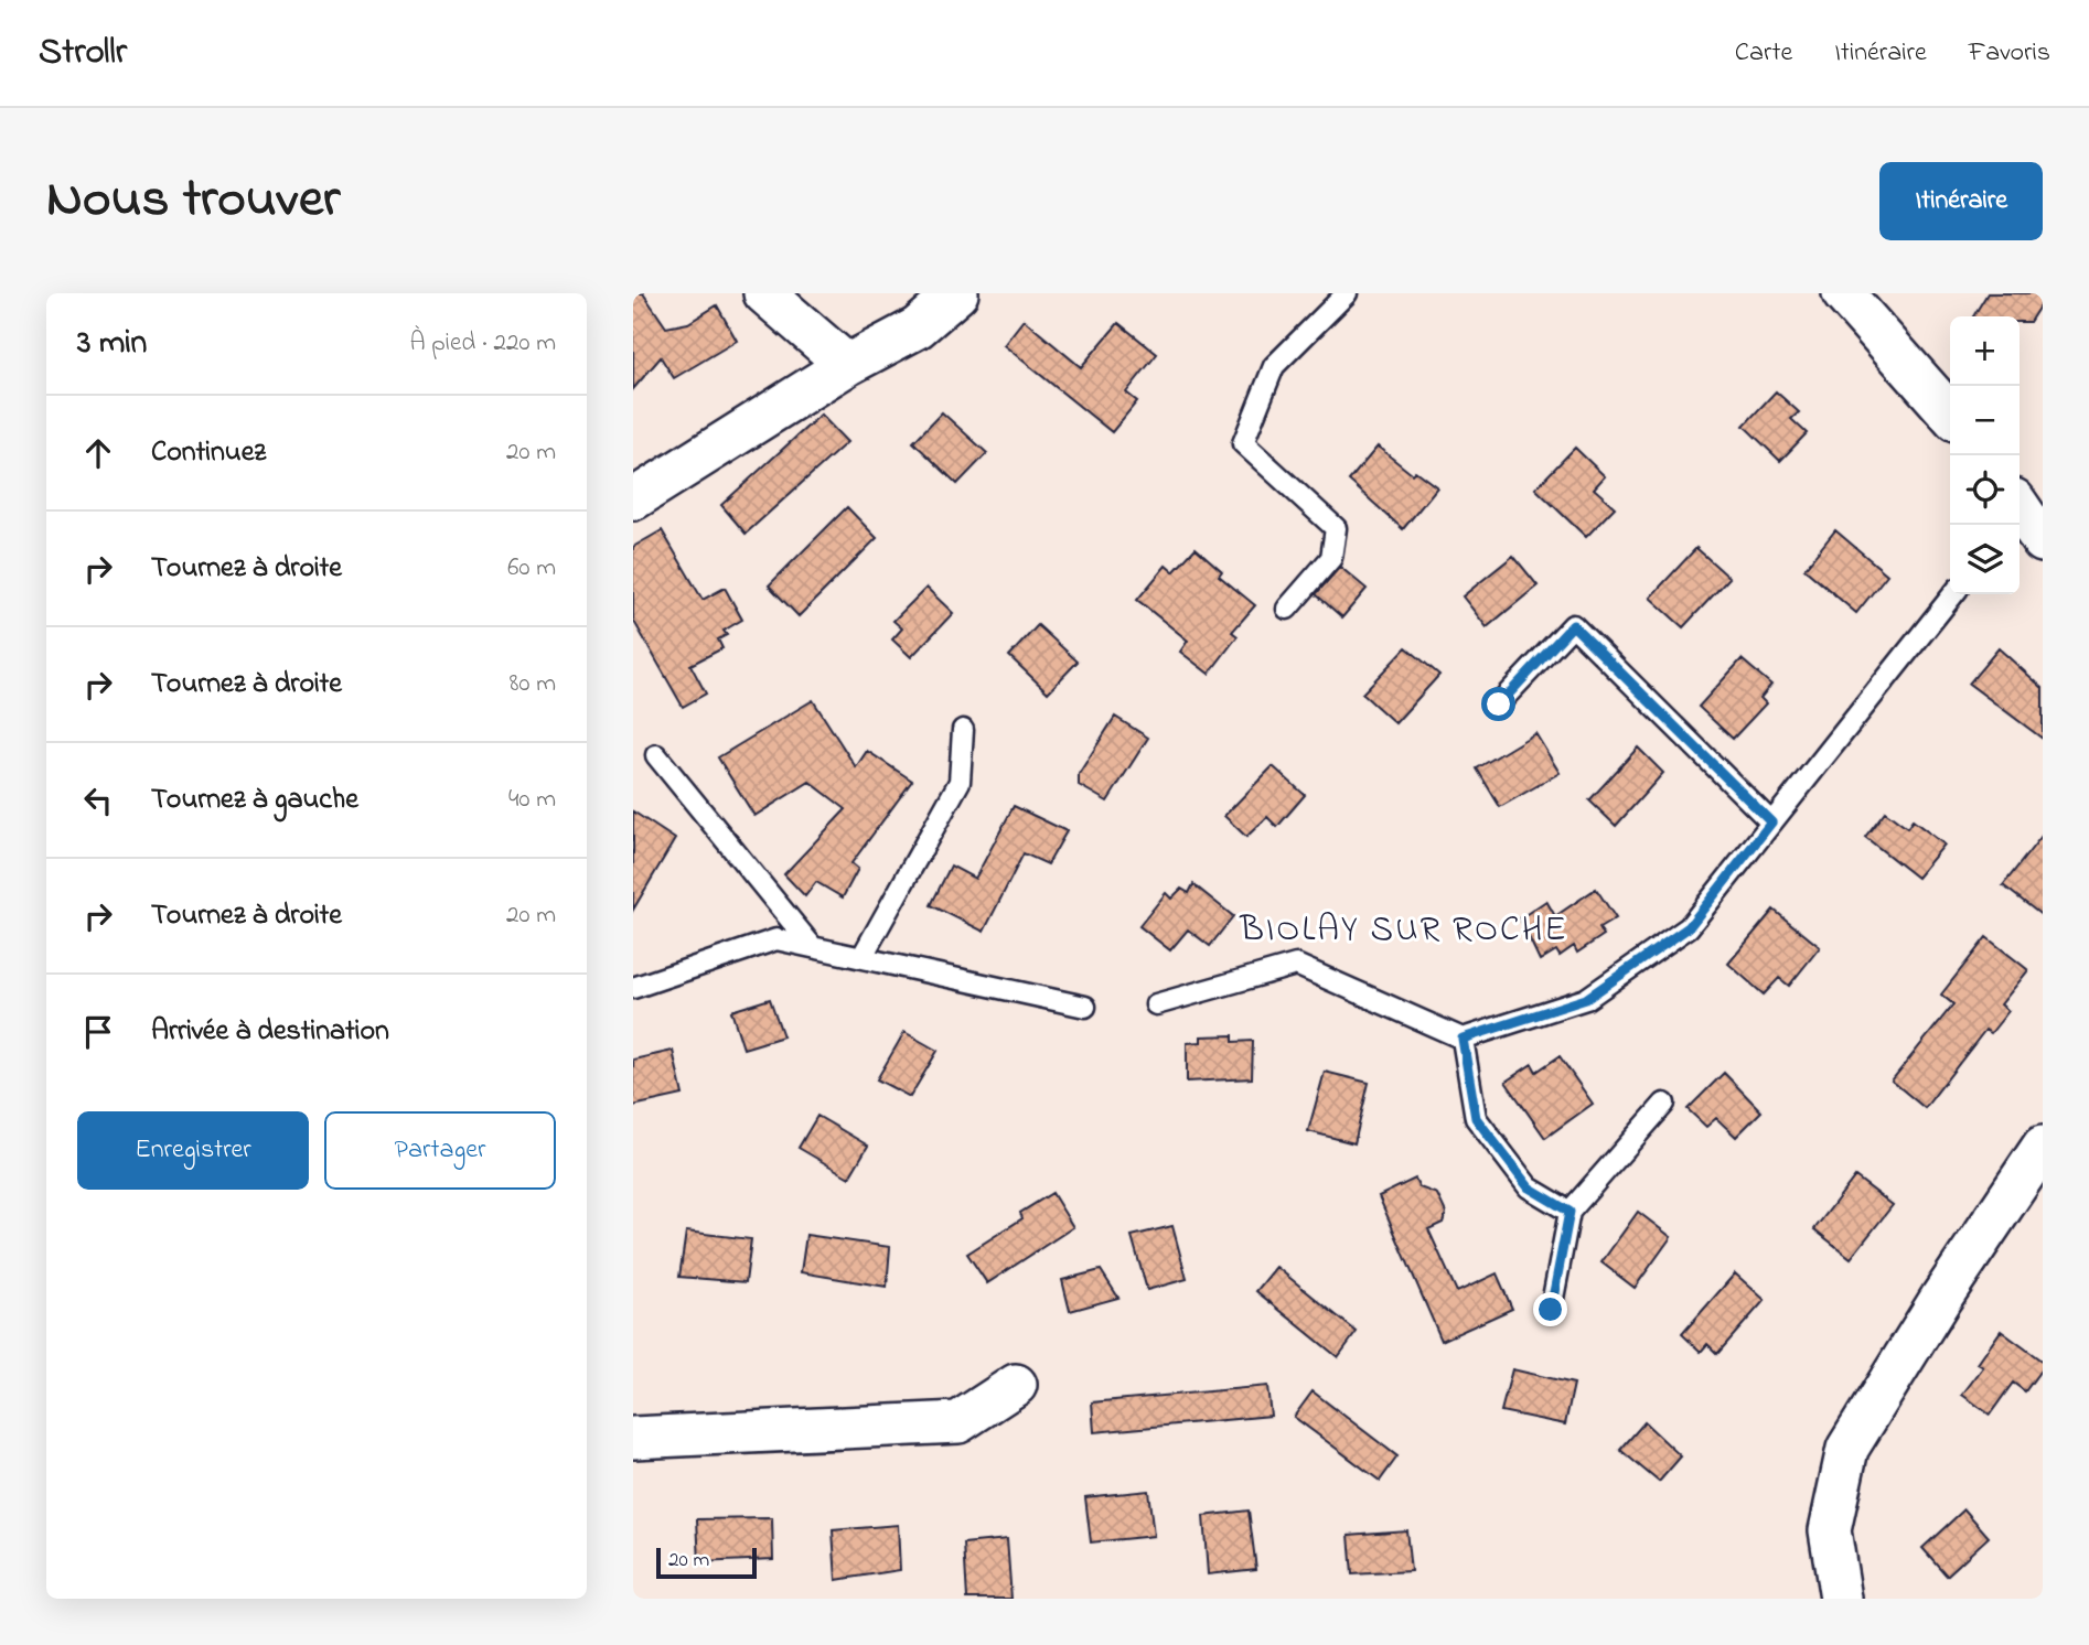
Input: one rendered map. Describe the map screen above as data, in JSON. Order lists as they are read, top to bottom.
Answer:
{
  "districts": ["BIOLAY SUR ROCHE"],
  "scale_bar": "20 m",
  "page": {
    "header": "Strollr",
    "nav": ["Carte", "Itinéraire", "Favoris"],
    "title": "Nous trouver",
    "buttons": [
      "Itinéraire",
      ["Enregistrer", "Partager"]
    ],
    "heading": ["3 min", "À pied · 220 m"],
    "map_buttons": ["+", "−"],
    "list": [
      ["Continuez", "20 m"],
      ["Tournez à droite", "60 m"],
      ["Tournez à droite", "80 m"],
      ["Tournez à gauche", "40 m"],
      ["Tournez à droite", "20 m"],
      "Arrivée à destination"
    ],
    "scale": "20 m"
  }
}
